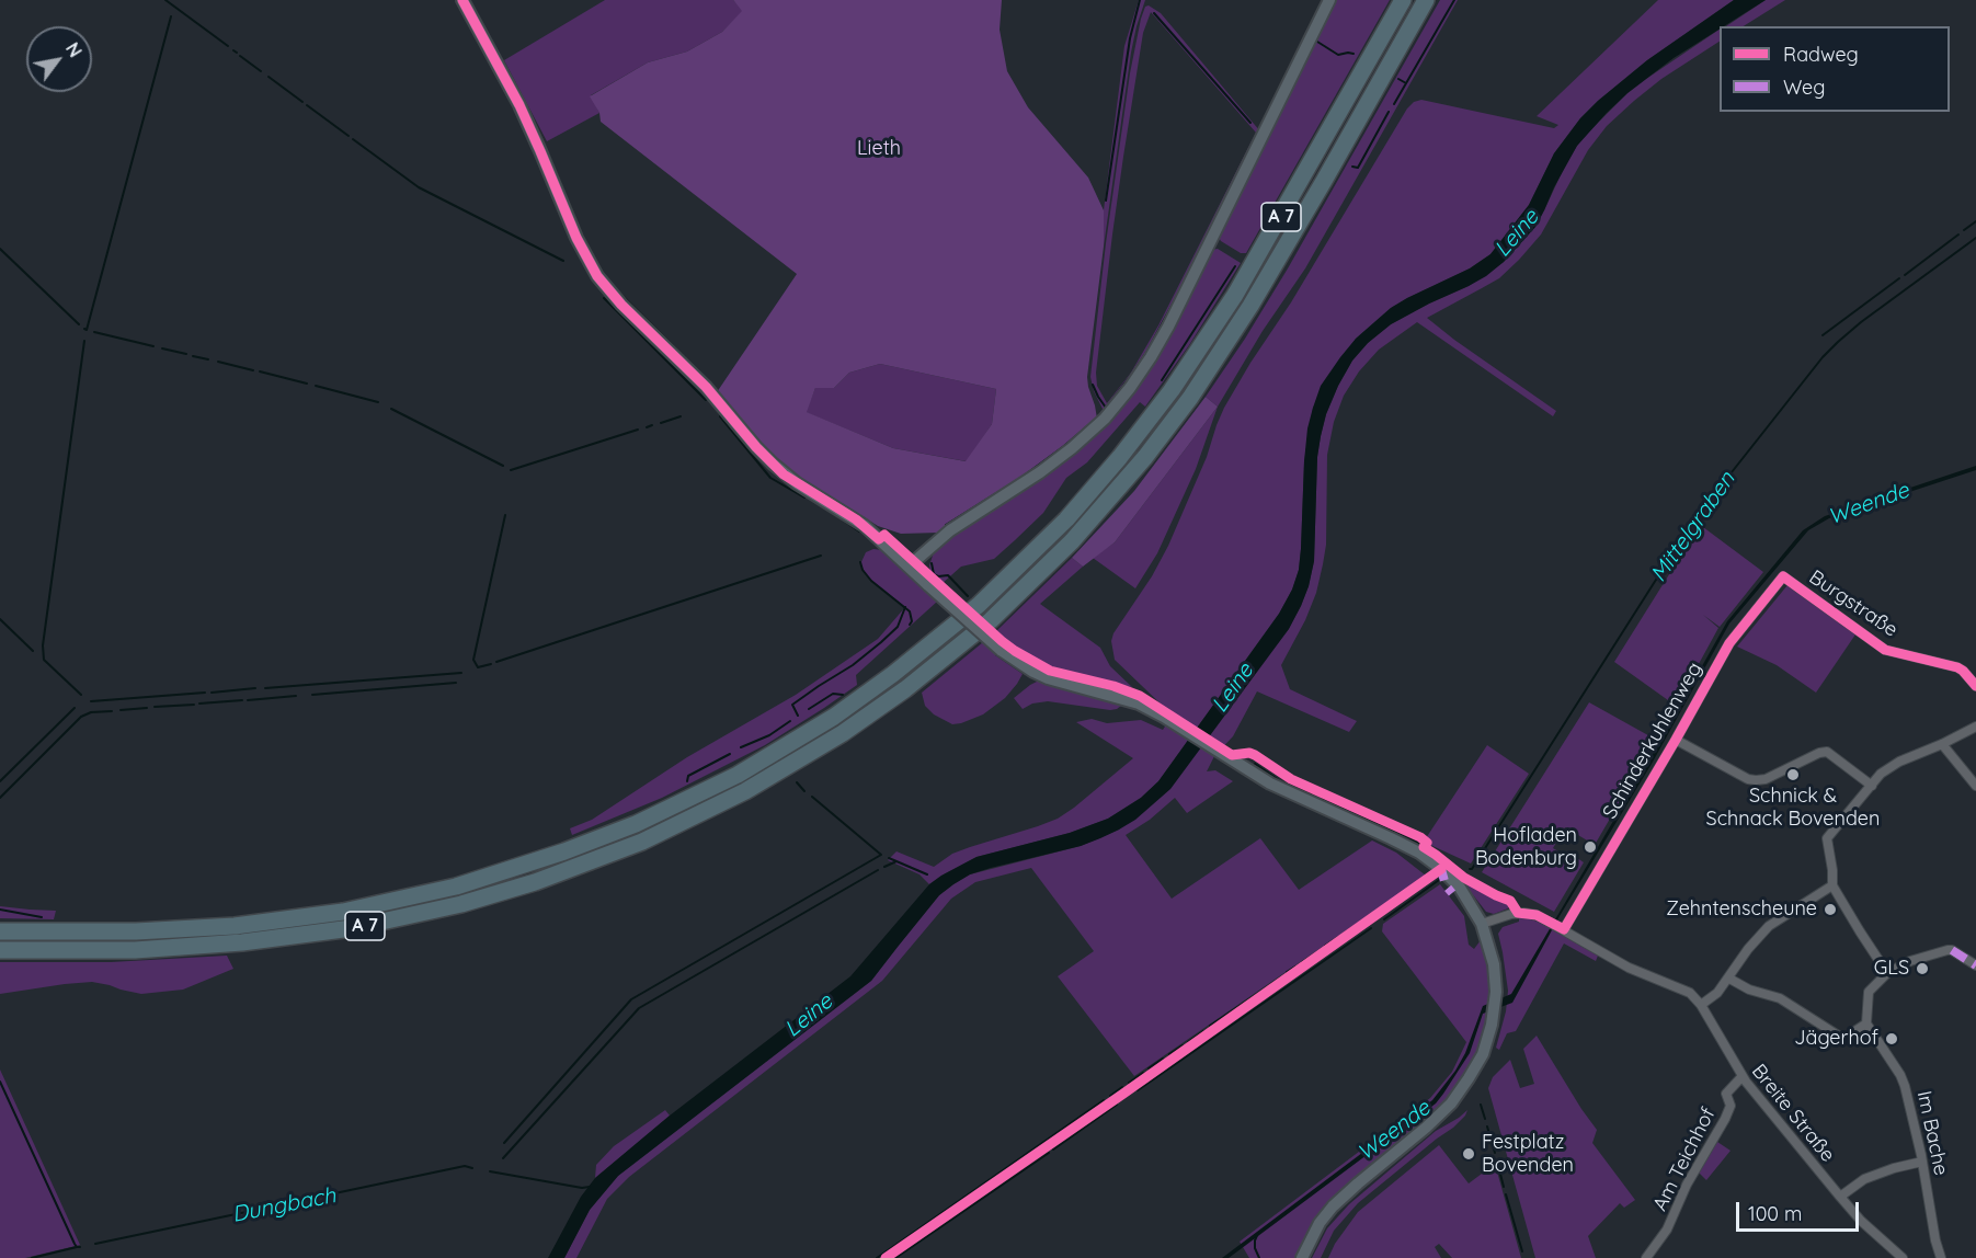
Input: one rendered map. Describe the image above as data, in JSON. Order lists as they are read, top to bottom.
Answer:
{
  "streets": {
    "highway": ["A 7"],
    "street": [
      "Burgstraße",
      "Schinderkuhlenweg",
      "Breite Straße",
      "Im Bache",
      "Am Teichhof"
    ]
  },
  "crossings": [
    ["Burgstraße", "Schinderkuhlenweg"],
    ["Breite Straße", "Am Teichhof"]
  ],
  "water": [
    "Leine",
    "Weende",
    "Mittelgraben",
    "Dungbach"
  ],
  "parks": ["Lieth"],
  "places": [
    "Schnick & Schnack Bovenden",
    "Hofladen Bodenburg",
    "Zehntenscheune",
    "GLS",
    "Jägerhof",
    "Festplatz Bovenden"
  ],
  "legend": ["Radweg", "Weg"],
  "scale_bar": "100 m",
  "north": "top right"
}
